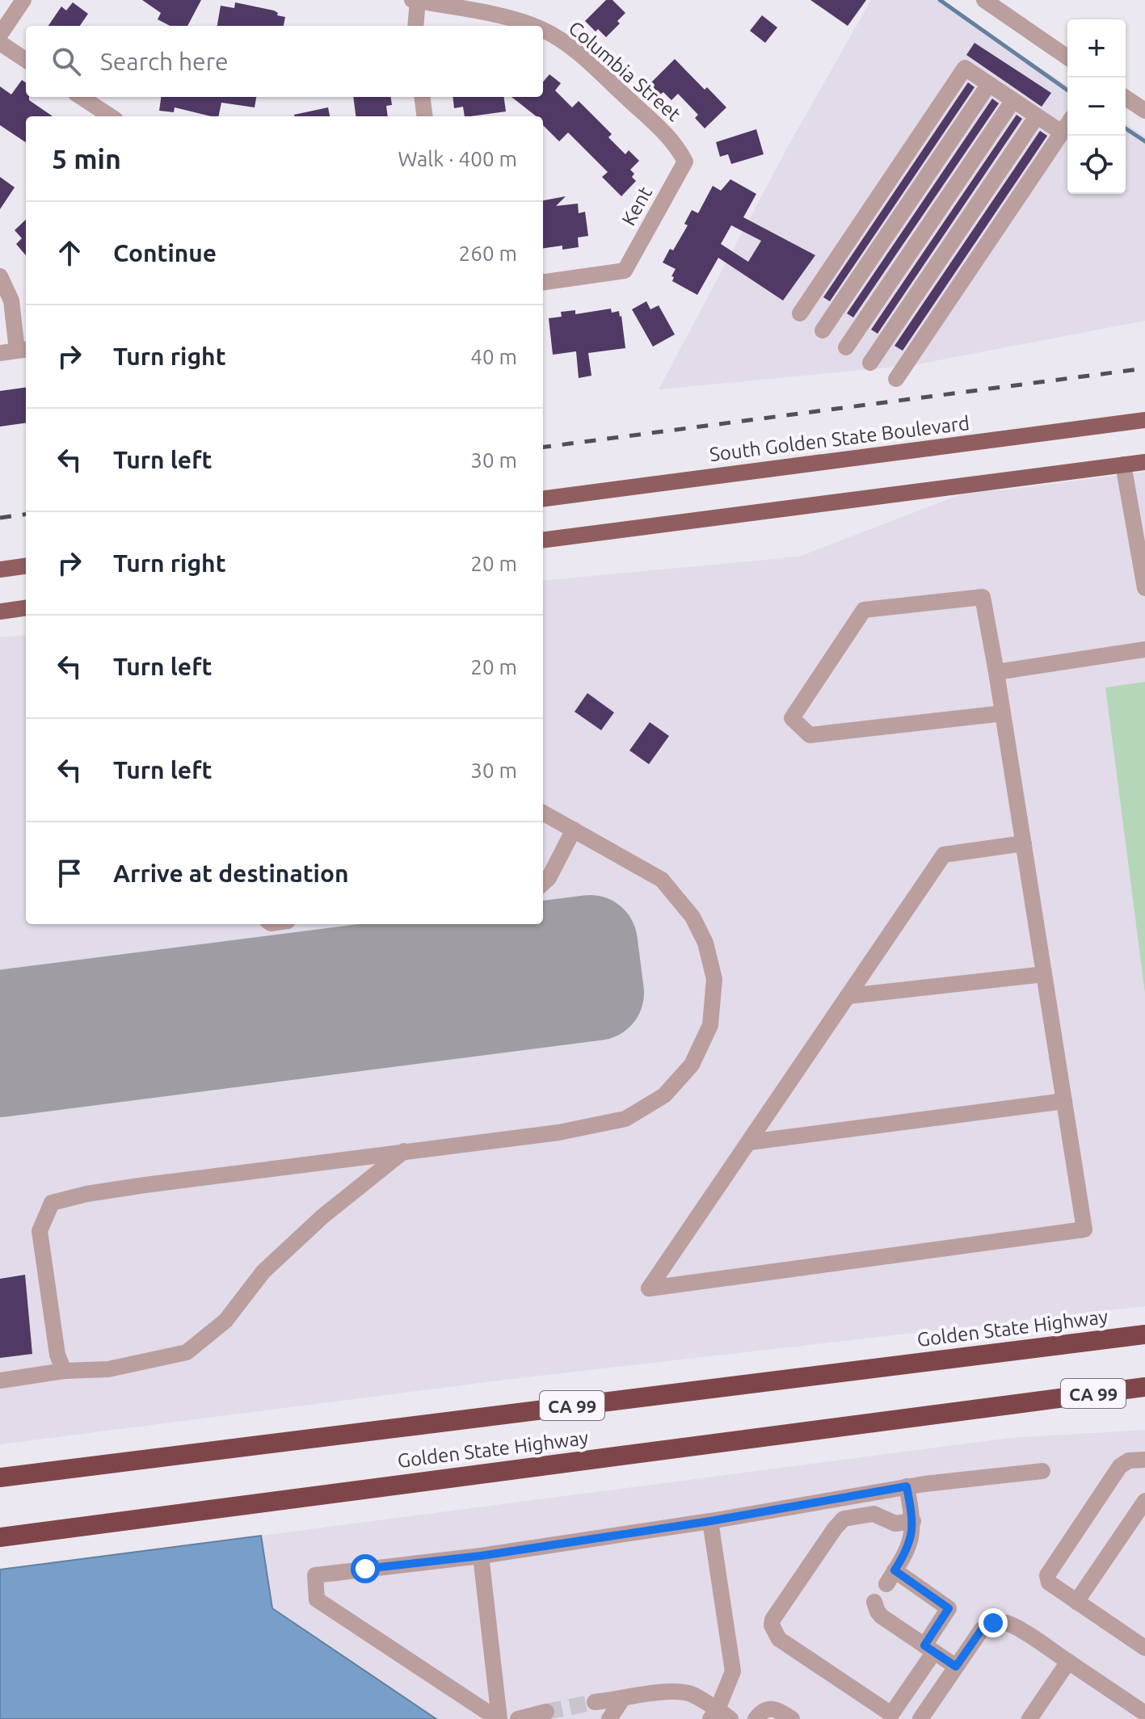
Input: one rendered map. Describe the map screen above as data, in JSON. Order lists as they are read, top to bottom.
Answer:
{
  "streets": {
    "highway": ["Golden State Highway", "CA 99"],
    "main road": ["South Golden State Boulevard"],
    "street": ["Columbia Street", "Kent"]
  },
  "crossings": [
    ["Columbia Street", "Kent"]
  ],
  "page": {
    "map_buttons": ["+", "−"],
    "search": "Search here",
    "heading": ["5 min", "Walk · 400 m"],
    "list": [
      ["Continue", "260 m"],
      ["Turn right", "40 m"],
      ["Turn left", "30 m"],
      ["Turn right", "20 m"],
      ["Turn left", "20 m"],
      ["Turn left", "30 m"],
      "Arrive at destination"
    ]
  }
}
